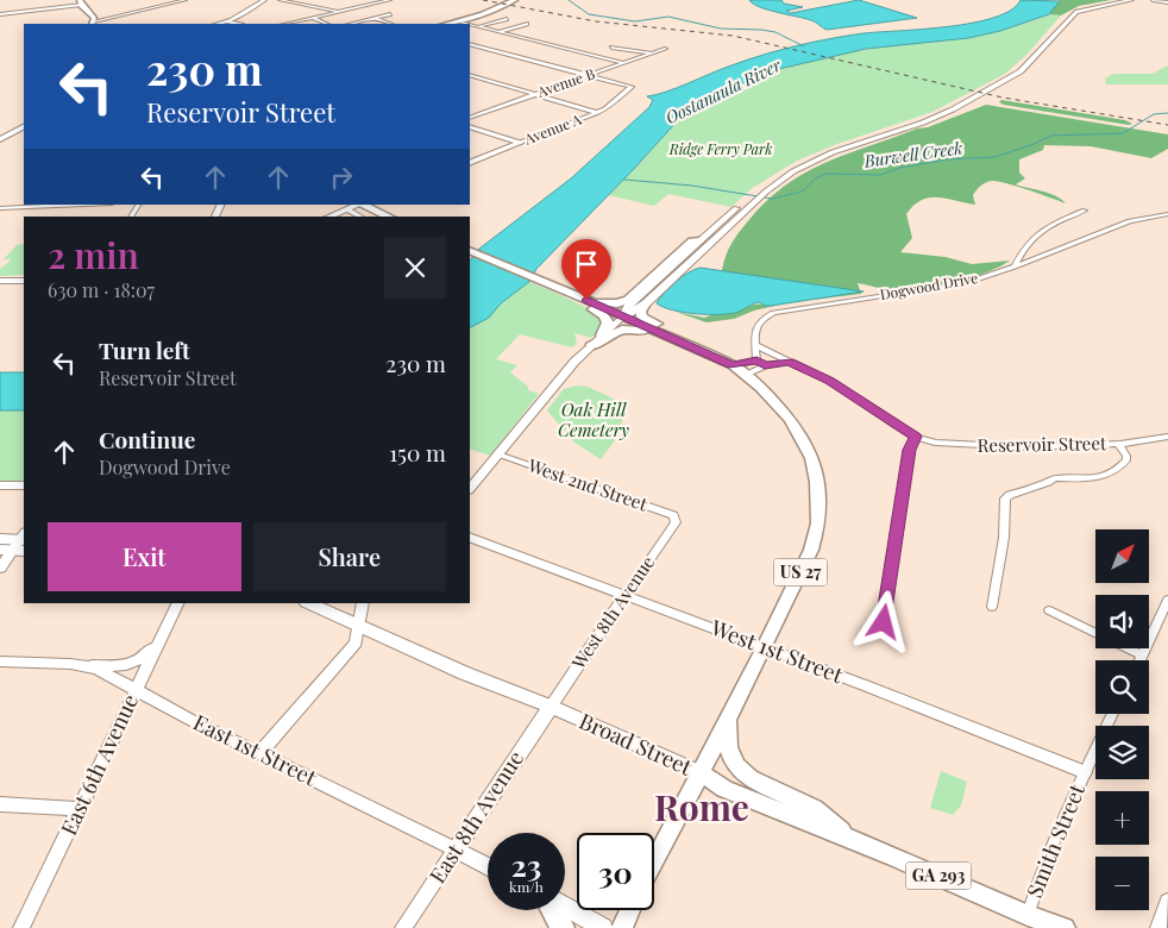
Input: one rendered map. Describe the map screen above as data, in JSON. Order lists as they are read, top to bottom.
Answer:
{
  "streets": {
    "main road": [
      "US 27",
      "Broad Street",
      "East 1st Street",
      "East 8th Avenue",
      "GA 293"
    ],
    "street": [
      "Avenue B",
      "Avenue A",
      "Dogwood Drive",
      "Reservoir Street",
      "West 2nd Street",
      "West 8th Avenue",
      "West 1st Street",
      "East 6th Avenue",
      "Smith Street"
    ]
  },
  "crossings": [
    ["Avenue B", "Avenue A"],
    ["Dogwood Drive", "Reservoir Street"],
    ["West 2nd Street", "West 8th Avenue"],
    ["US 27", "West 1st Street"],
    ["US 27", "Broad Street"],
    ["West 8th Avenue", "West 1st Street"],
    ["West 8th Avenue", "Broad Street"],
    ["West 8th Avenue", "East 8th Avenue"],
    ["West 1st Street", "Smith Street"],
    ["Broad Street", "East 8th Avenue"],
    ["Broad Street", "Smith Street"],
    ["East 1st Street", "East 6th Avenue"],
    ["East 1st Street", "East 8th Avenue"]
  ],
  "districts": ["Rome"],
  "water": ["Oostanaula River", "Burwell Creek"],
  "parks": ["Ridge Ferry Park", "Oak Hill Cemetery"],
  "north": "top right",
  "page": {
    "turn": ["230 m", "Reservoir Street"],
    "heading": ["2 min", "630 m · 18:07"],
    "list": [
      {
        "name": "Turn left",
        "note": "Reservoir Street",
        "value": "230 m"
      },
      {
        "name": "Continue",
        "note": "Dogwood Drive",
        "value": "150 m"
      }
    ],
    "buttons": ["Exit", "Share"],
    "map_buttons": ["+", "−"],
    "speed": "23 km/h",
    "limit": "30"
  }
}
